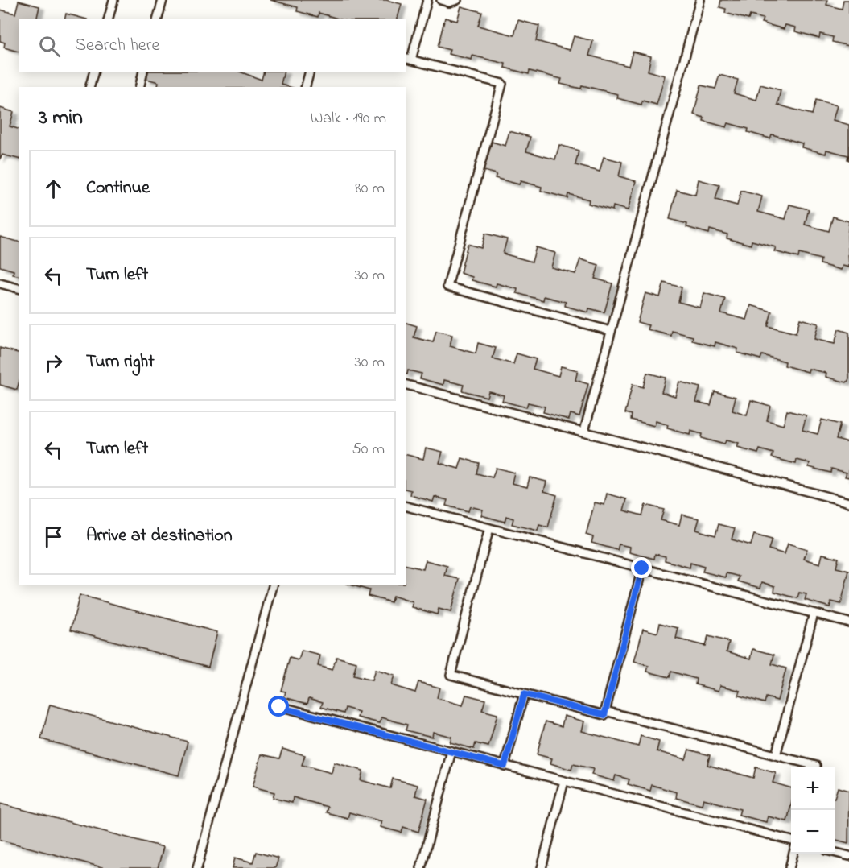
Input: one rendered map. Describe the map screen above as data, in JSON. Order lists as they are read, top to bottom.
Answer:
{
  "page": {
    "search": "Search here",
    "heading": ["3 min", "Walk · 190 m"],
    "list": [
      ["Continue", "80 m"],
      ["Turn left", "30 m"],
      ["Turn right", "30 m"],
      ["Turn left", "50 m"],
      "Arrive at destination"
    ],
    "map_buttons": ["+", "−"]
  }
}
